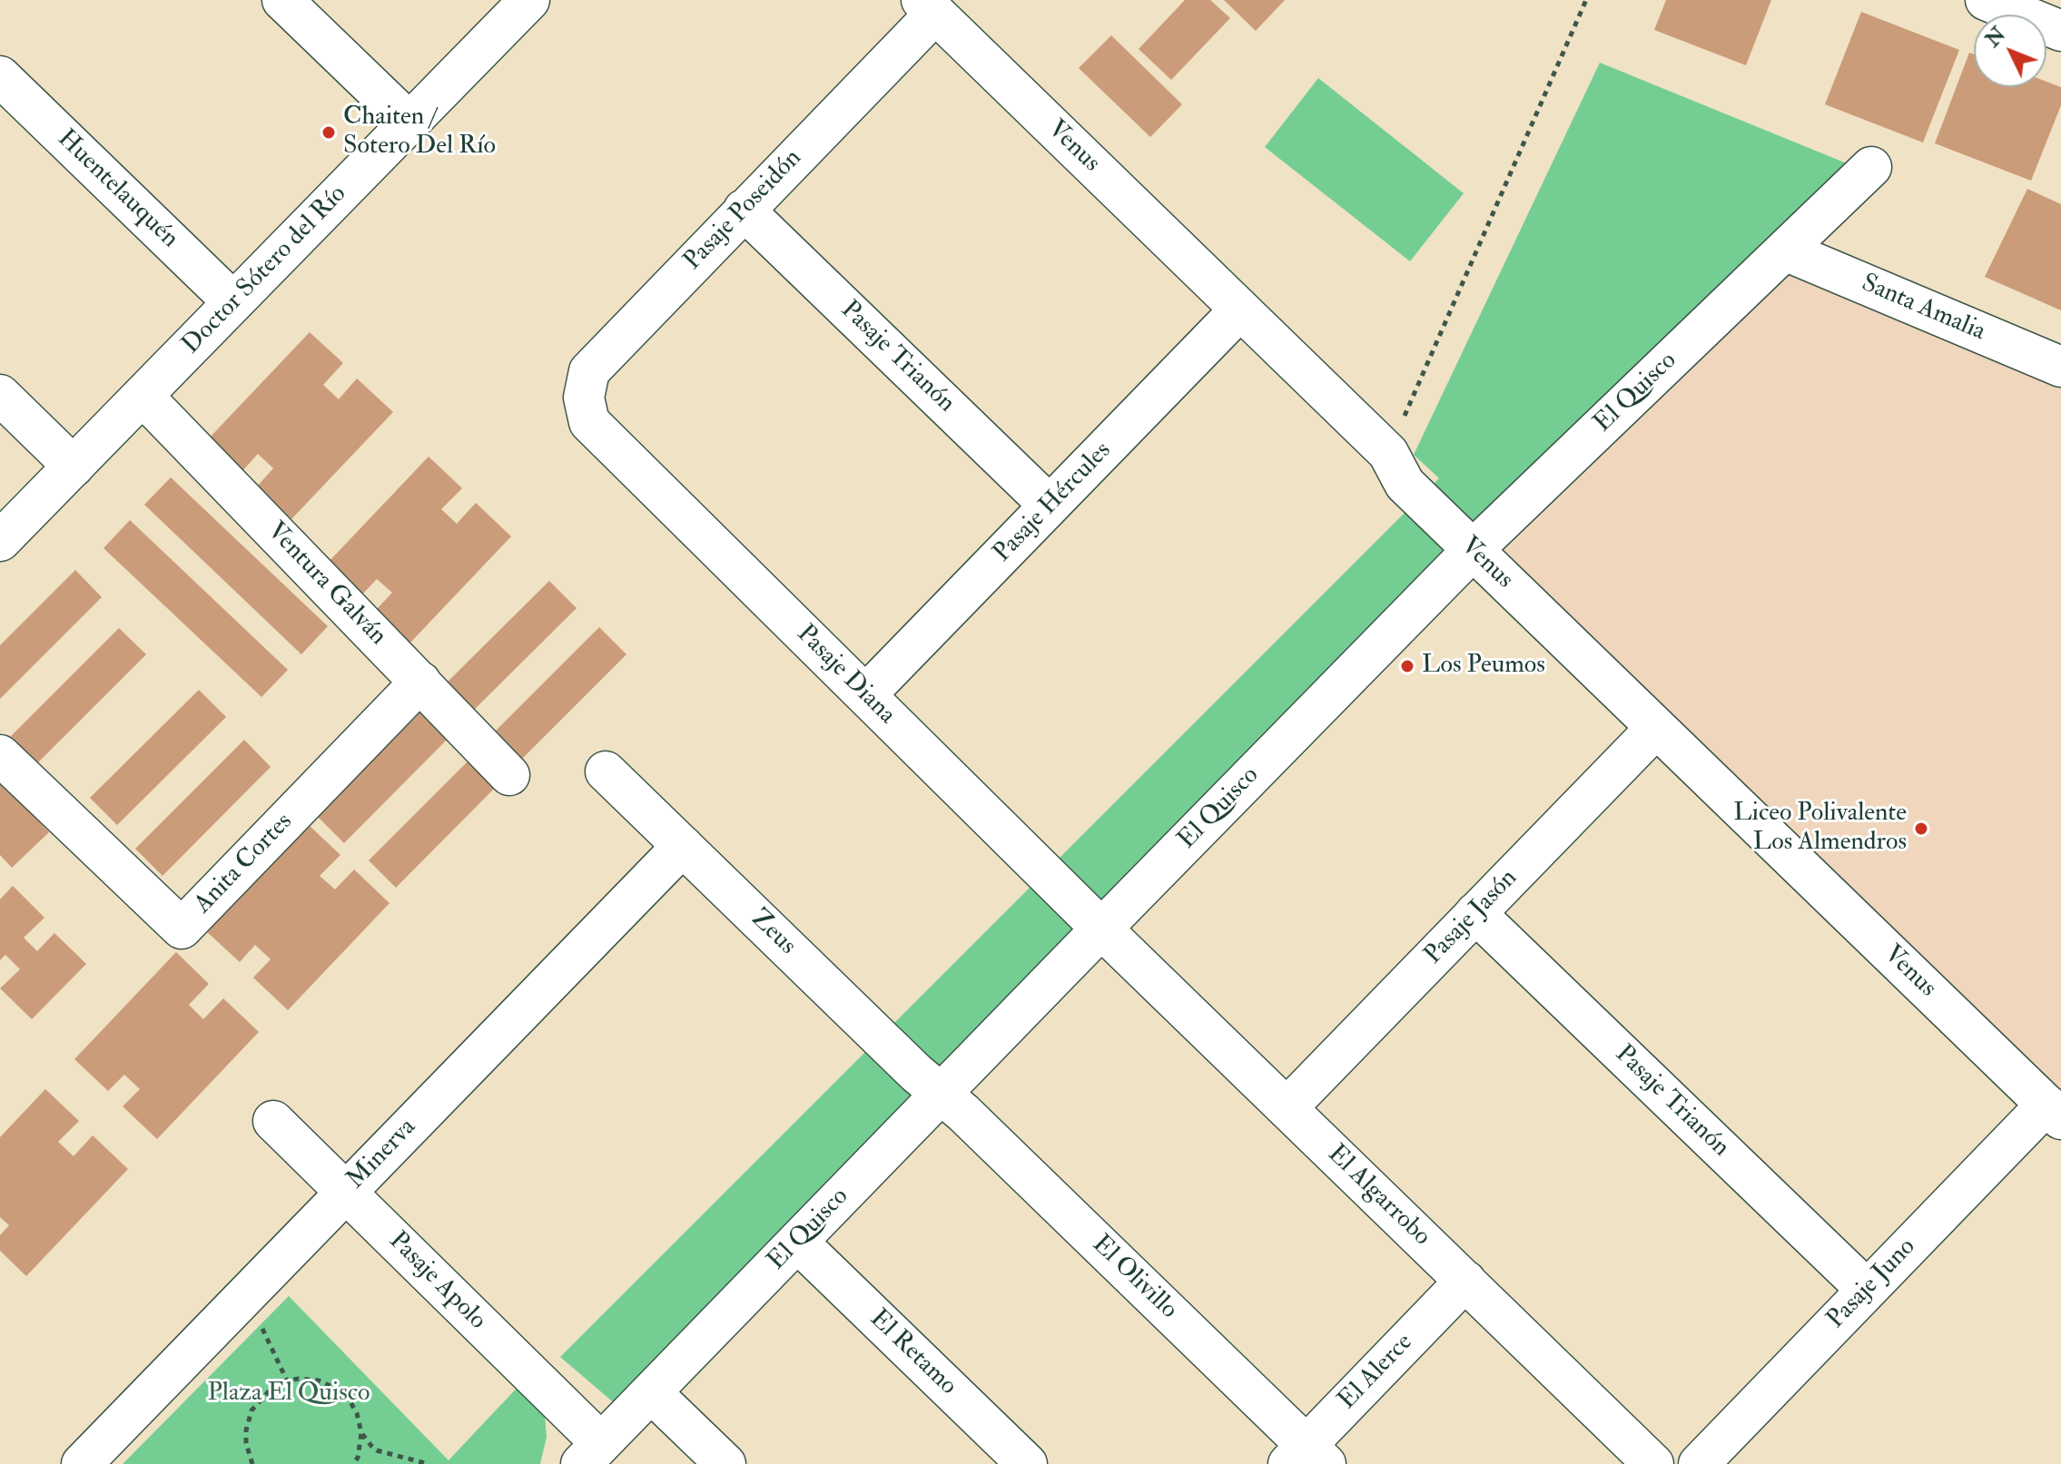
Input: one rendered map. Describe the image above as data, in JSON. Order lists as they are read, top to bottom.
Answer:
{
  "streets": {
    "street": [
      "Venus",
      "Huentelauquén",
      "Pasaje Poseidón",
      "Doctor Sótero del Río",
      "Santa Amalia",
      "Pasaje Trianón",
      "El Quisco",
      "Pasaje Hércules",
      "Ventura Galván",
      "Pasaje Diana",
      "Anita Cortes",
      "Pasaje Jasón",
      "Zeus",
      "Minerva",
      "El Algarrobo",
      "El Olivillo",
      "Pasaje Apolo",
      "Pasaje Juno",
      "El Retamo",
      "El Alerce"
    ]
  },
  "crossings": [
    ["Venus", "Pasaje Poseidón"],
    ["Venus", "El Quisco"],
    ["Venus", "Pasaje Hércules"],
    ["Venus", "Pasaje Jasón"],
    ["Venus", "Pasaje Juno"],
    ["Huentelauquén", "Doctor Sótero del Río"],
    ["Pasaje Poseidón", "Pasaje Trianón"],
    ["Pasaje Poseidón", "Pasaje Diana"],
    ["Doctor Sótero del Río", "Ventura Galván"],
    ["Santa Amalia", "El Quisco"],
    ["Pasaje Trianón", "Pasaje Hércules"],
    ["Pasaje Trianón", "Pasaje Jasón"],
    ["Pasaje Trianón", "Pasaje Juno"],
    ["El Quisco", "Pasaje Diana"],
    ["El Quisco", "Zeus"],
    ["El Quisco", "El Algarrobo"],
    ["El Quisco", "El Olivillo"],
    ["El Quisco", "Pasaje Apolo"],
    ["El Quisco", "El Retamo"],
    ["Pasaje Hércules", "Pasaje Diana"],
    ["Ventura Galván", "Anita Cortes"],
    ["Pasaje Diana", "El Algarrobo"],
    ["Pasaje Jasón", "El Algarrobo"],
    ["Zeus", "Minerva"],
    ["Zeus", "El Olivillo"],
    ["Minerva", "Pasaje Apolo"],
    ["El Algarrobo", "El Alerce"],
    ["El Olivillo", "El Alerce"]
  ],
  "parks": ["Plaza El Quisco"],
  "places": ["Chaiten / Sotero Del Río", "Los Peumos", "Liceo Polivalente Los Almendros"],
  "north": "top left"
}
